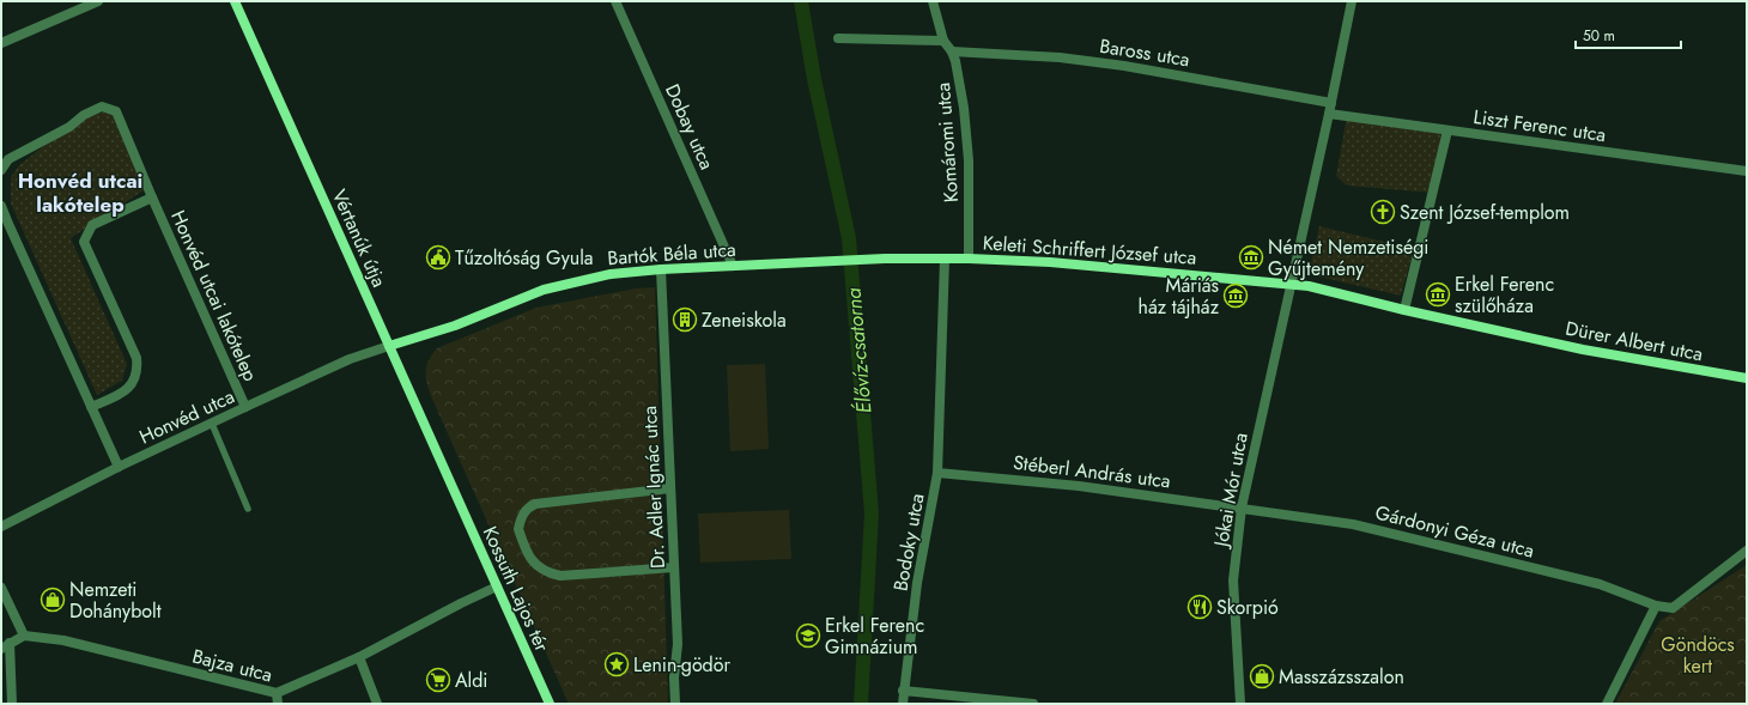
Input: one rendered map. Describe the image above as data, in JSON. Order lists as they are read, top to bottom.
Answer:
{
  "streets": {
    "main road": [
      "Vértanúk útja",
      "Keleti Schriffert József utca",
      "Bartók Béla utca",
      "Dürer Albert utca",
      "Kossuth Lajos tér"
    ],
    "street": [
      "Baross utca",
      "Liszt Ferenc utca",
      "Dobay utca",
      "Komáromi utca",
      "Honvéd utcai lakótelep",
      "Honvéd utca",
      "Stéberl András utca",
      "Dr. Adler Ignác utca",
      "Jókai Mór utca",
      "Gárdonyi Géza utca",
      "Bodoky utca",
      "Bajza utca"
    ]
  },
  "crossings": [
    ["Baross utca", "Liszt Ferenc utca"],
    ["Baross utca", "Komáromi utca"],
    ["Baross utca", "Jókai Mór utca"],
    ["Liszt Ferenc utca", "Jókai Mór utca"],
    ["Dobay utca", "Bartók Béla utca"],
    ["Komáromi utca", "Keleti Schriffert József utca"],
    ["Vértanúk útja", "Bartók Béla utca"],
    ["Vértanúk útja", "Honvéd utca"],
    ["Vértanúk útja", "Kossuth Lajos tér"],
    ["Keleti Schriffert József utca", "Bartók Béla utca"],
    ["Keleti Schriffert József utca", "Dürer Albert utca"],
    ["Keleti Schriffert József utca", "Jókai Mór utca"],
    ["Bartók Béla utca", "Honvéd utca"],
    ["Bartók Béla utca", "Dr. Adler Ignác utca"],
    ["Honvéd utcai lakótelep", "Honvéd utca"],
    ["Dürer Albert utca", "Jókai Mór utca"],
    ["Stéberl András utca", "Jókai Mór utca"],
    ["Stéberl András utca", "Gárdonyi Géza utca"],
    ["Stéberl András utca", "Bodoky utca"],
    ["Jókai Mór utca", "Gárdonyi Géza utca"],
    ["Kossuth Lajos tér", "Bajza utca"]
  ],
  "districts": ["Honvéd utcai lakótelep"],
  "water": ["Élővíz-csatorna"],
  "parks": ["Göndöcs kert"],
  "places": {
    "church": ["Szent József-templom"],
    "public building": ["Tűzoltóság Gyula"],
    "museum": ["Német Nemzetiségi Gyűjtemény", "Erkel Ferenc szülőháza", "Máriás ház tájház"],
    "building": ["Zeneiskola"],
    "shop": ["Nemzeti Dohánybolt", "Masszázsszalon"],
    "restaurant": ["Skorpió"],
    "school or university": ["Erkel Ferenc Gimnázium"],
    "place": ["Lenin-gödör"],
    "supermarket": ["Aldi"]
  },
  "scale_bar": "50 m"
}
